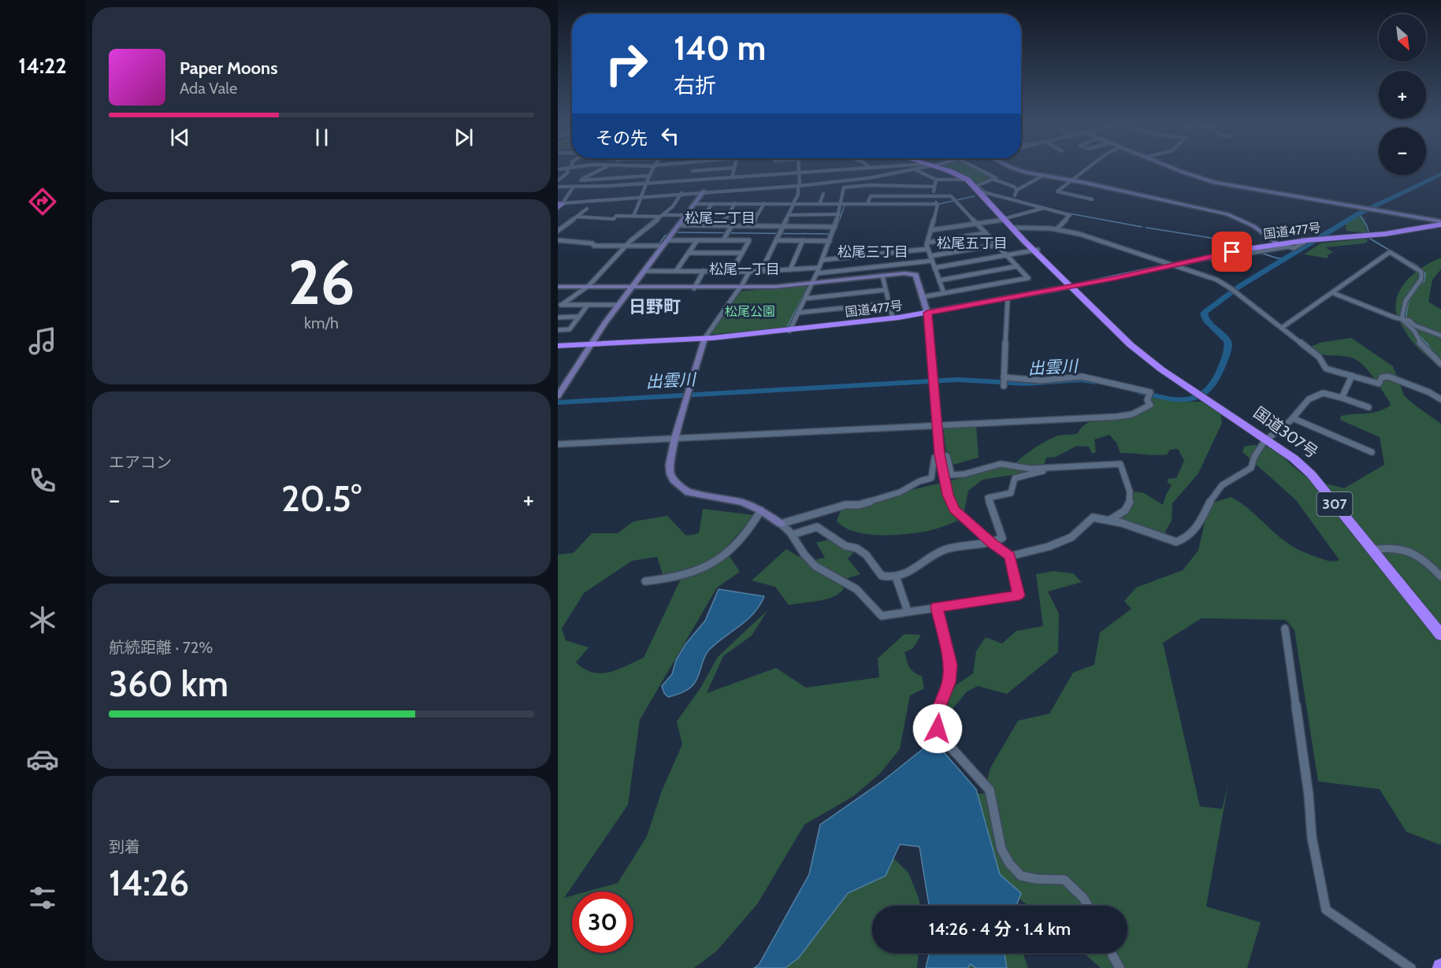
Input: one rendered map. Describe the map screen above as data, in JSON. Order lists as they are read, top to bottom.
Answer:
{
  "streets": {
    "highway": ["国道477号", "国道307号", "307"]
  },
  "crossings": [
    ["国道477号", "国道307号"]
  ],
  "districts": [
    "松尾二丁目",
    "松尾五丁目",
    "松尾三丁目",
    "松尾一丁目",
    "日野町"
  ],
  "water": ["出雲川"],
  "parks": ["松尾公園"],
  "north": "bottom right",
  "page": {
    "tabs": "14:22",
    "map_buttons": ["+", "−"],
    "turn": ["140 m", "右折"],
    "song": ["Paper Moons", "Ada Vale"],
    "then": "その先",
    "tile": [
      ["26", "km/h"],
      "エアコン",
      ["航続距離 · 72%", "360 km"],
      ["到着", "14:26"]
    ],
    "heat": ["−", "20.5°", "+"],
    "limit": "30",
    "trip": "14:26 · 4 分 · 1.4 km"
  }
}
